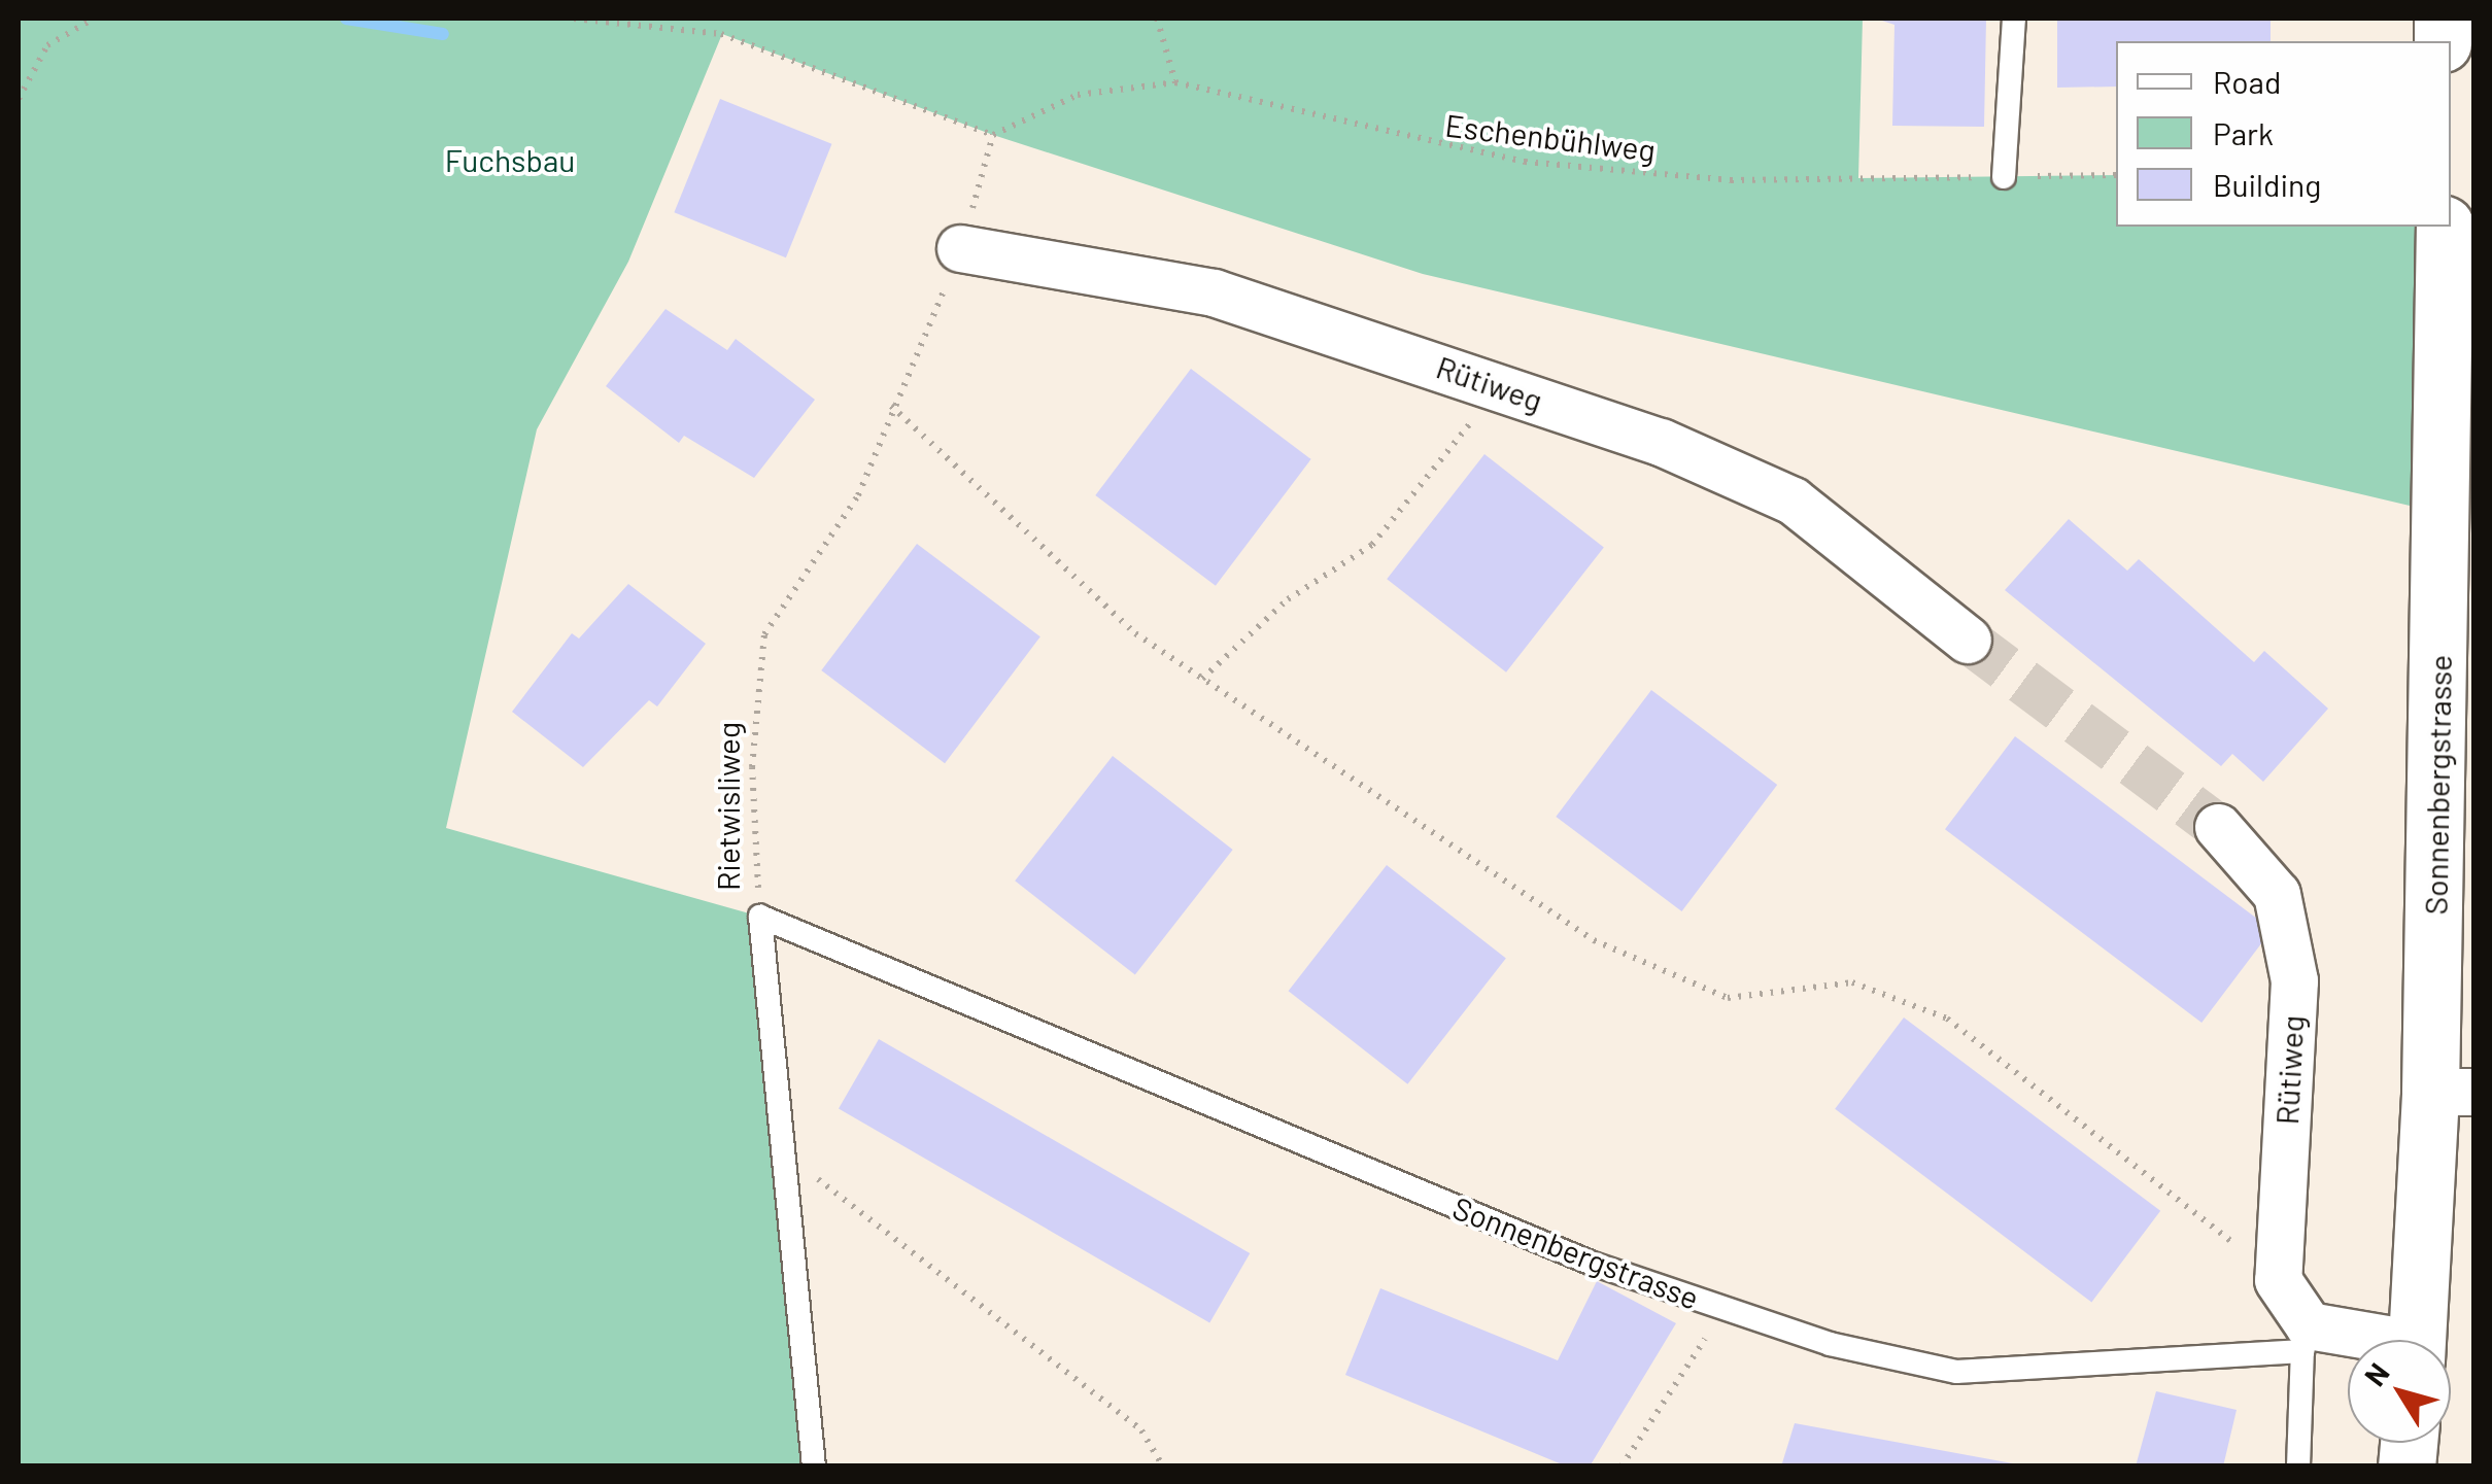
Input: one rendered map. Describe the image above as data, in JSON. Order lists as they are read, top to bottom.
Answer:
{
  "streets": {
    "street": ["Rütiweg", "Sonnenbergstrasse"],
    "lane": ["Rietwisliweg"],
    "path": ["Eschenbühlweg"]
  },
  "crossings": [
    ["Eschenbühlweg", "Rietwisliweg"],
    ["Rütiweg", "Rietwisliweg"],
    ["Sonnenbergstrasse", "Rietwisliweg"]
  ],
  "parks": ["Fuchsbau"],
  "legend": ["Road", "Park", "Building"],
  "north": "top left"
}
